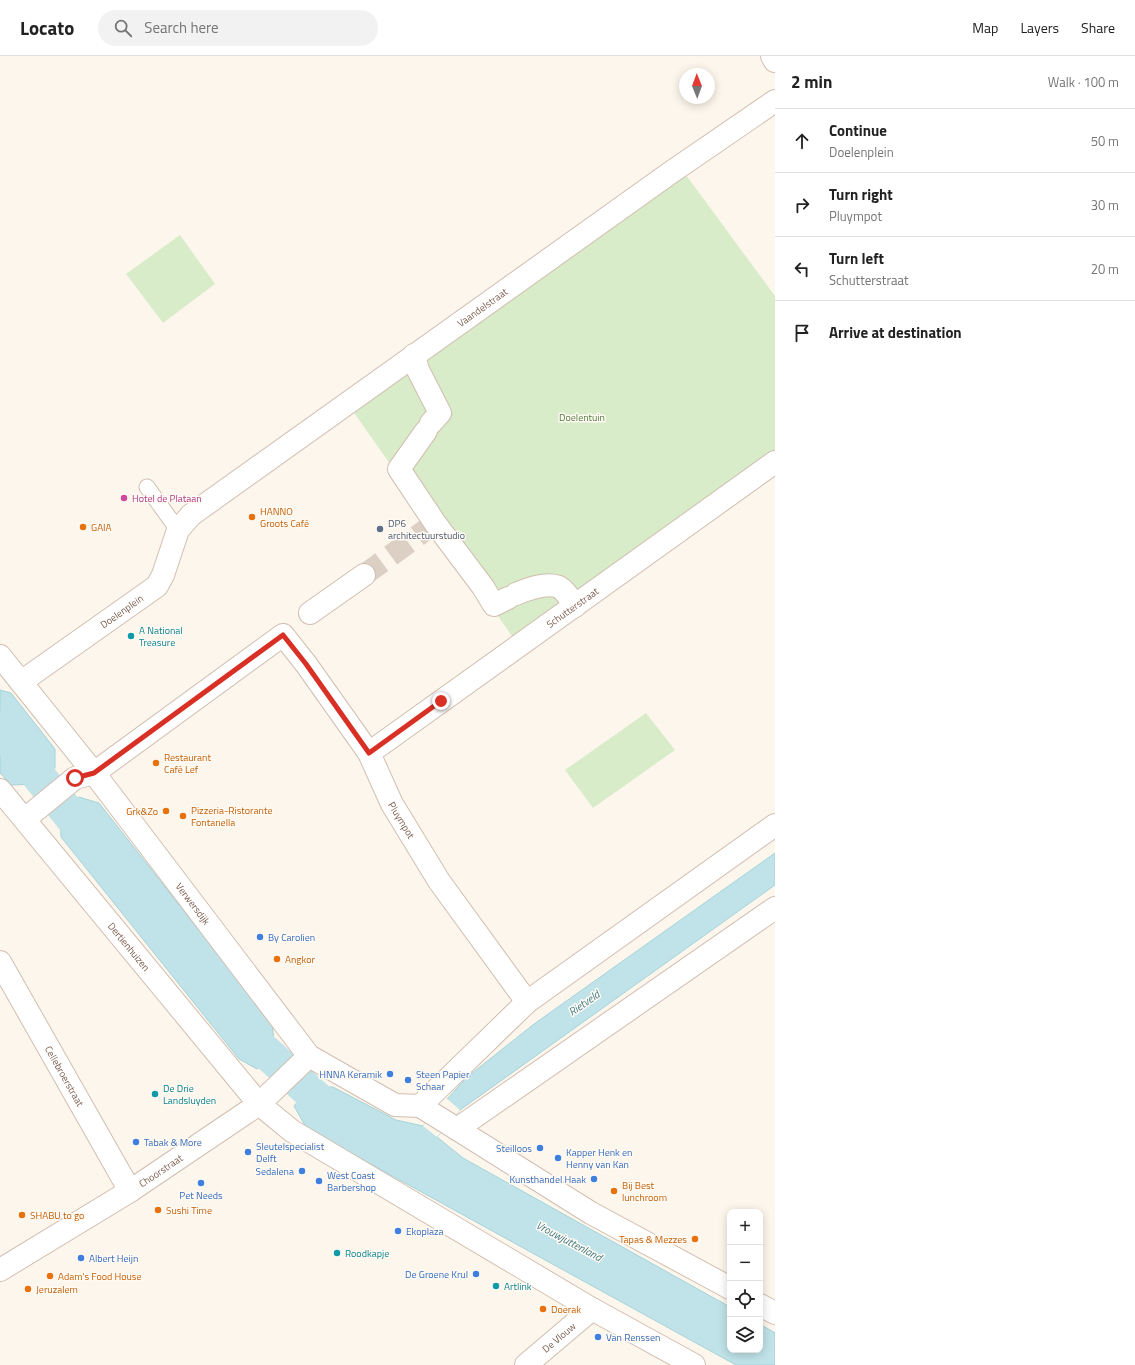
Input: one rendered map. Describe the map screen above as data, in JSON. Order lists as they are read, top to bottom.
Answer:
{
  "streets": {
    "street": [
      "Vaandelstraat",
      "Schutterstraat",
      "Doelenplein",
      "Pluympot",
      "Verwersdijk",
      "Dertienhuizen",
      "Cellebroerstraat",
      "Choorstraat",
      "De Vlouw"
    ]
  },
  "crossings": [
    ["Vaandelstraat", "Doelenplein"],
    ["Schutterstraat", "Pluympot"],
    ["Doelenplein", "Verwersdijk"],
    ["Pluympot", "Verwersdijk"],
    ["Verwersdijk", "Choorstraat"],
    ["Dertienhuizen", "Choorstraat"],
    ["Cellebroerstraat", "Choorstraat"]
  ],
  "water": ["Rietveld", "Vrouwjuttenland"],
  "parks": ["Doelentuin"],
  "places": [
    "Hotel de Plataan",
    "HANNO Groots Café",
    "GAIA",
    "DP6 architectuurstudio",
    "A National Treasure",
    "Restaurant Café Lef",
    "Grk&Zo",
    "Pizzeria-Ristorante Fontanella",
    "By Carolien",
    "Angkor",
    "HNNA Keramik",
    "Steen Papier Schaar",
    "De Drie Landsluyden",
    "Tabak & More",
    "Steilloos",
    "Sleutelspecialist Delft",
    "Kapper Henk en Henny van Kan",
    "Sedalena",
    "Kunsthandel Haak",
    "West Coast Barbershop",
    "Pet Needs",
    "Bij Best lunchroom",
    "Sushi Time",
    "SHABU to go",
    "Ekoplaza",
    "Tapas & Mezzes",
    "Roodkapje",
    "Albert Heijn",
    "De Groene Krul",
    "Adam's Food House",
    "Artlink",
    "Jeruzalem",
    "Doerak",
    "Van Renssen"
  ],
  "north": "top",
  "page": {
    "header": "Locato",
    "search": "Search here",
    "nav": ["Map", "Layers", "Share"],
    "heading": ["2 min", "Walk · 100 m"],
    "list": [
      ["Continue", "Doelenplein", "50 m"],
      ["Turn right", "Pluympot", "30 m"],
      ["Turn left", "Schutterstraat", "20 m"],
      "Arrive at destination"
    ],
    "map_buttons": ["+", "−"]
  }
}
